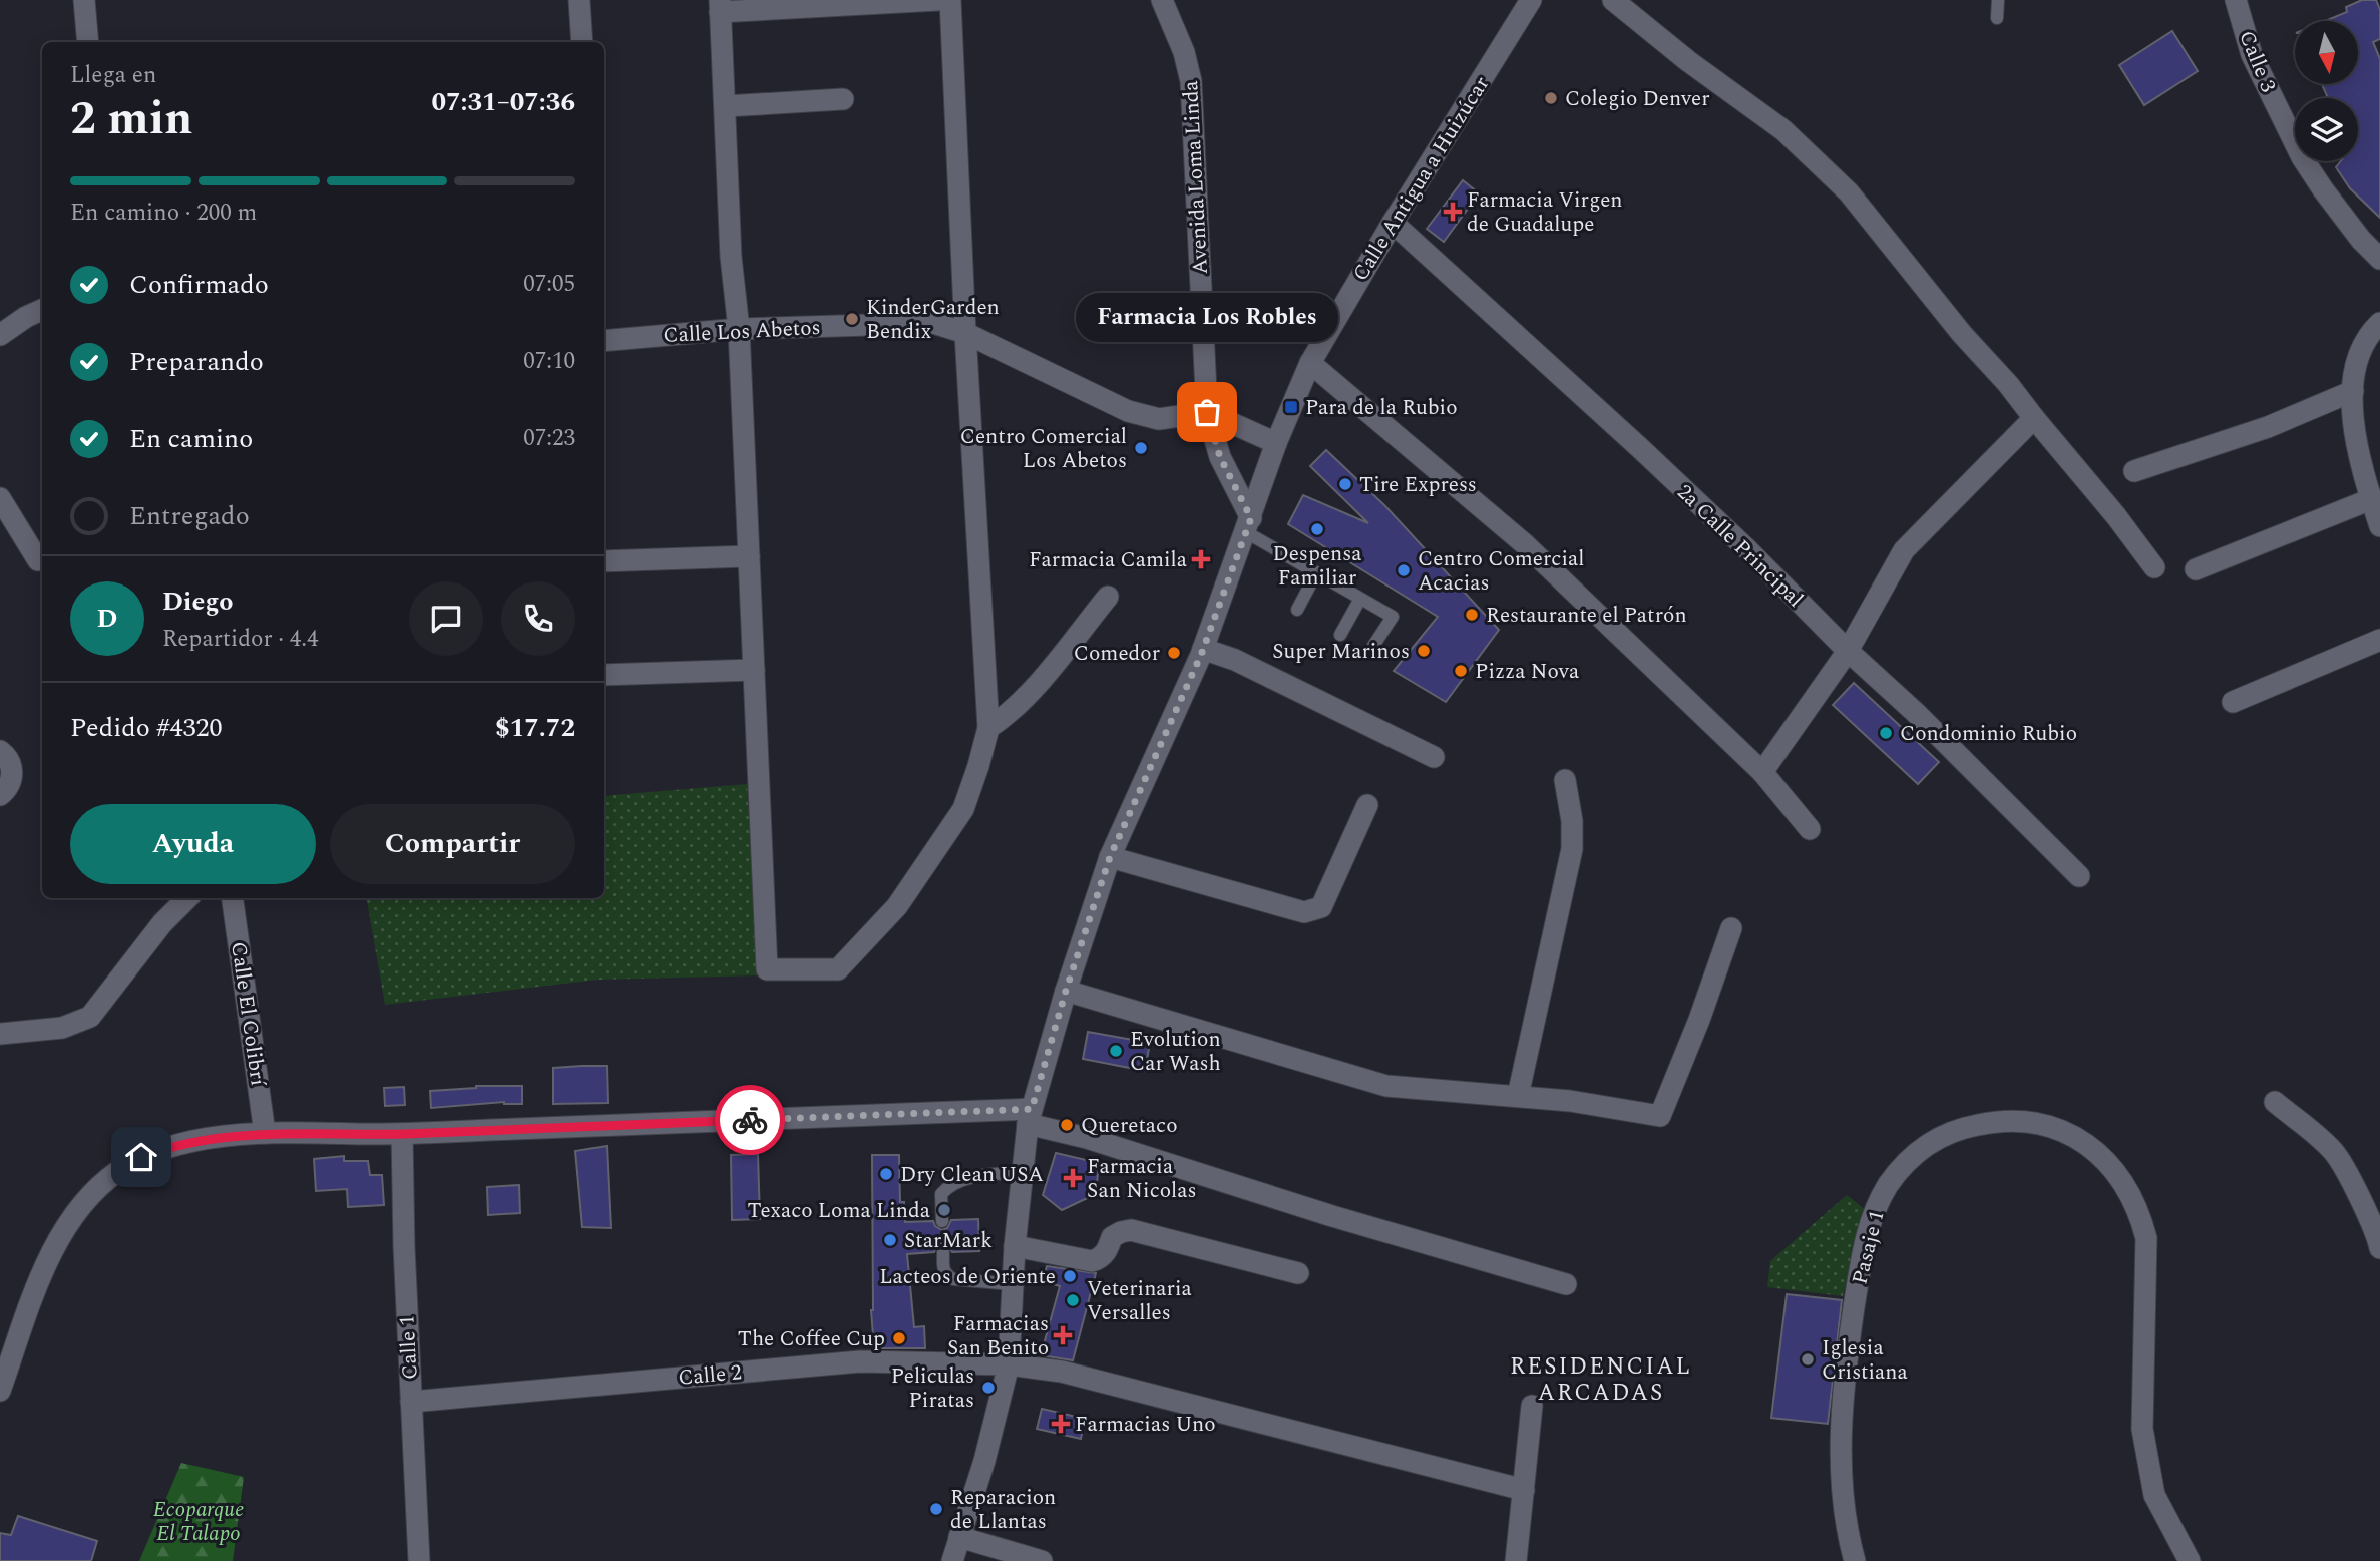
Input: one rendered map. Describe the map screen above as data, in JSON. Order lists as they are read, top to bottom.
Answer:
{
  "streets": {
    "street": [
      "Calle 3",
      "Avenida Loma Linda",
      "Calle Antigua a Huizúcar",
      "Calle Los Abetos",
      "2a Calle Principal",
      "Calle El Colibrí",
      "Pasaje 1",
      "Calle 1",
      "Calle 2"
    ]
  },
  "crossings": [
    ["Avenida Loma Linda", "Calle Antigua a Huizúcar"],
    ["Avenida Loma Linda", "Calle Los Abetos"],
    ["Calle Antigua a Huizúcar", "2a Calle Principal"],
    ["Calle Antigua a Huizúcar", "Calle 2"],
    ["Calle 1", "Calle 2"]
  ],
  "districts": ["RESIDENCIAL ARCADAS"],
  "parks": ["Ecoparque El Talapo"],
  "places": {
    "other": [
      "Colegio Denver",
      "KinderGarden Bendix",
      "Farmacia Los Robles",
      "Centro Comercial Los Abetos",
      "Tire Express",
      "Despensa Familiar",
      "Centro Comercial Acacias",
      "Restaurante el Patrón",
      "Super Marinos",
      "Comedor",
      "Pizza Nova",
      "Condominio Rubio",
      "Evolution Car Wash",
      "Queretaco",
      "Dry Clean USA",
      "Texaco Loma Linda",
      "StarMark",
      "Lacteos de Oriente",
      "Veterinaria Versalles",
      "The Coffee Cup",
      "Iglesia Cristiana",
      "Peliculas Piratas",
      "Reparacion de Llantas"
    ],
    "health": [
      "Farmacia Virgen de Guadalupe",
      "Farmacia Camila",
      "Farmacia San Nicolas",
      "Farmacias San Benito",
      "Farmacias Uno"
    ],
    "transit": ["Para de la Rubio"]
  },
  "north": "bottom",
  "page": {
    "heading": ["2 min", "Llega en", "07:31–07:36"],
    "panel": [
      "Diego",
      "Repartidor · 4.4",
      "Pedido #4320",
      "$17.72"
    ],
    "bar": "En camino · 200 m",
    "list": [
      ["Confirmado", "07:05"],
      ["Preparando", "07:10"],
      ["En camino", "07:23"],
      "Entregado"
    ],
    "bubble": "Farmacia Los Robles",
    "round": "D",
    "buttons": ["Ayuda", "Compartir"]
  }
}
